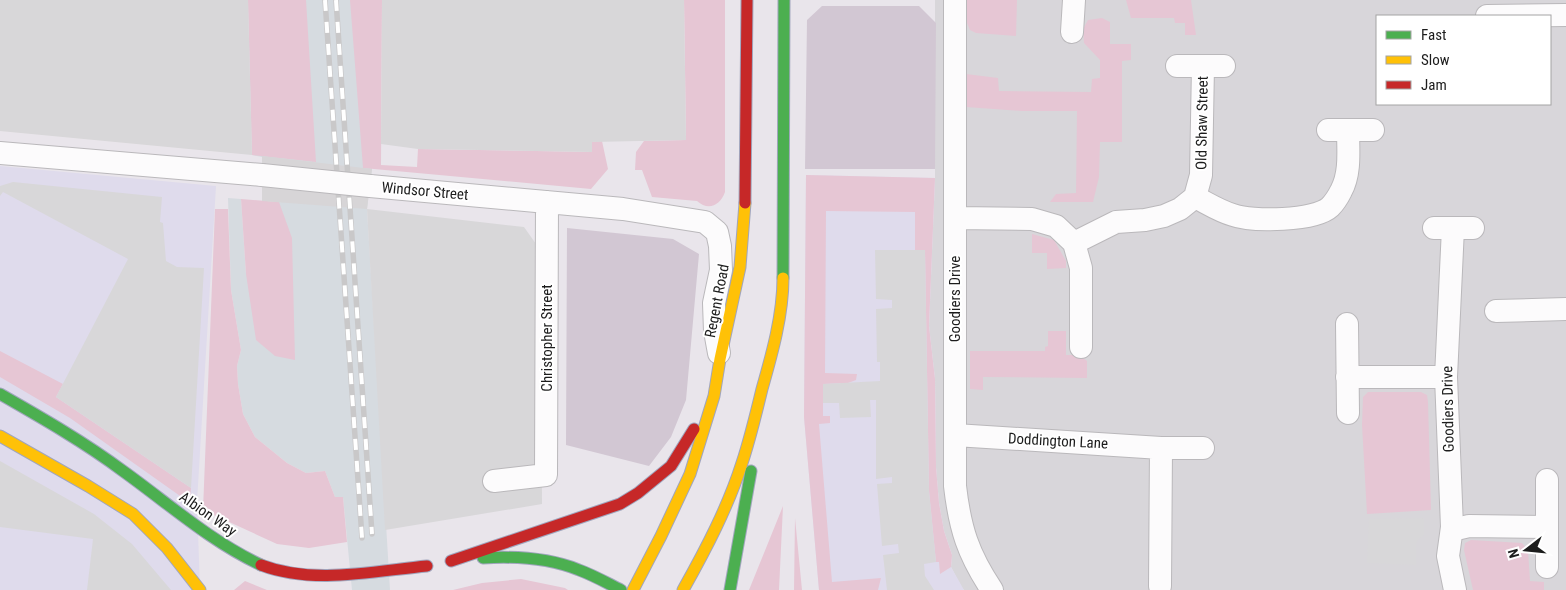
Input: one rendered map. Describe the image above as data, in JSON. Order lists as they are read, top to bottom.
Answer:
{
  "streets": {
    "highway": ["Regent Road", "Albion Way"],
    "street": [
      "Old Shaw Street",
      "Windsor Street",
      "Goodiers Drive",
      "Christopher Street",
      "Doddington Lane"
    ]
  },
  "crossings": [
    ["Windsor Street", "Regent Road"],
    ["Windsor Street", "Christopher Street"],
    ["Goodiers Drive", "Doddington Lane"]
  ],
  "legend": ["Fast", "Slow", "Jam"],
  "north": "left"
}
